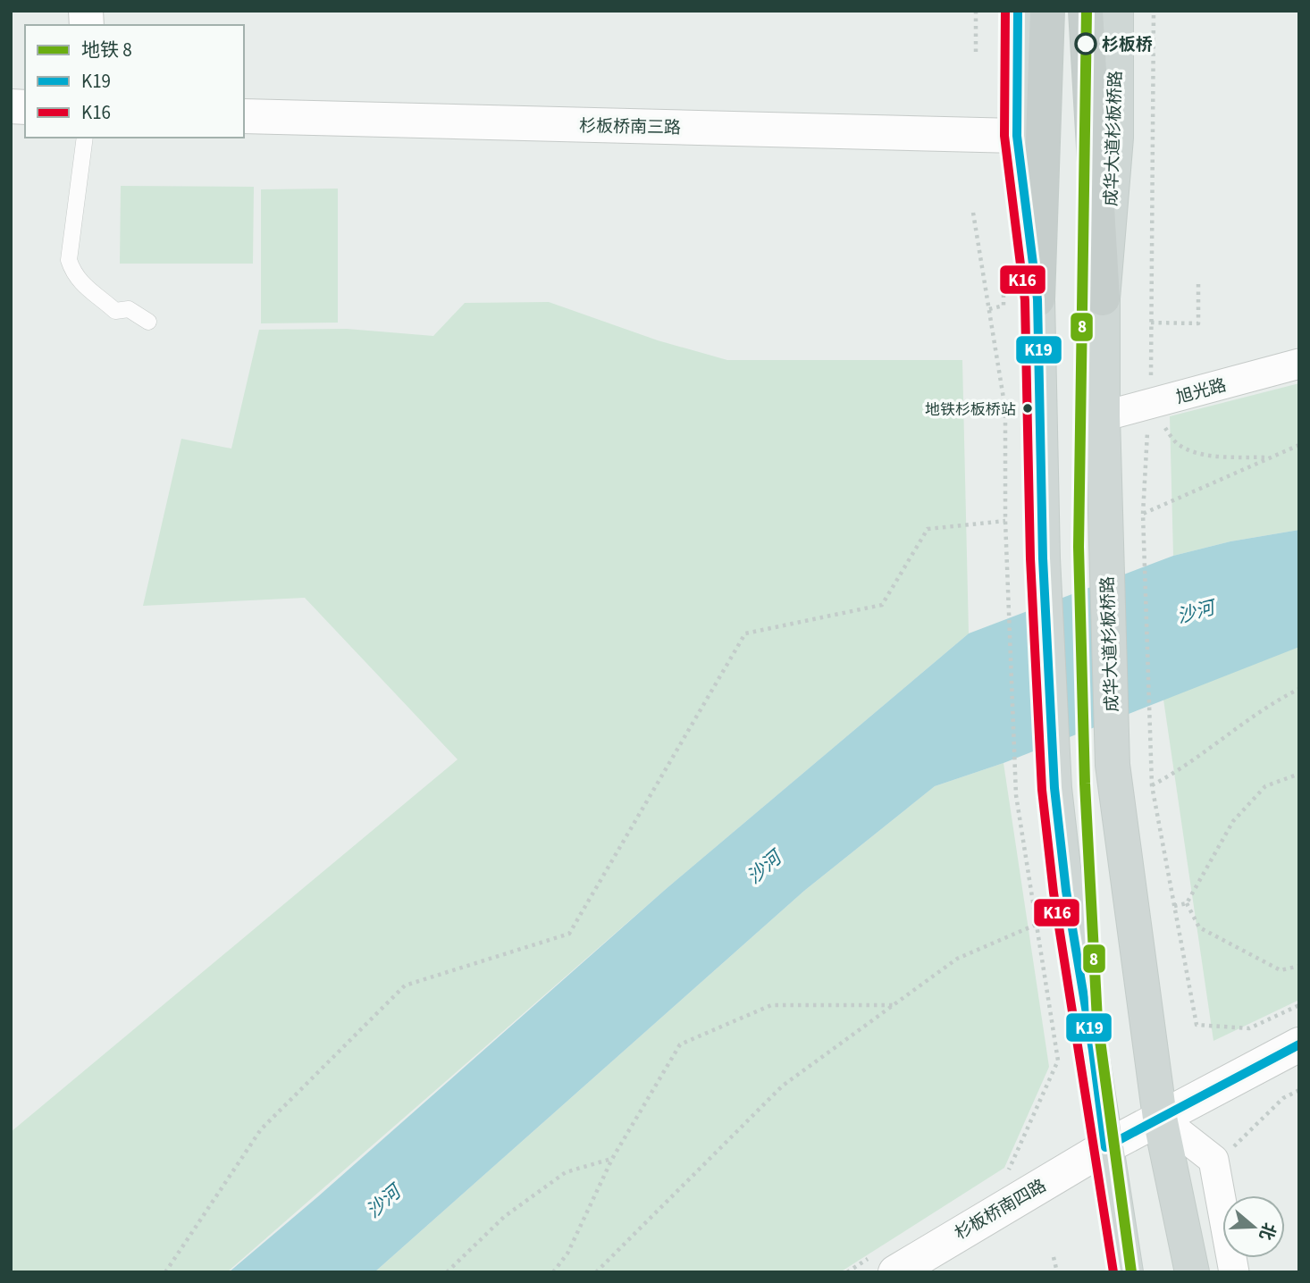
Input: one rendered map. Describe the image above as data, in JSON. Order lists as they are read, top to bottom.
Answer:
{
  "streets": {
    "main road": ["成华大道杉板桥路"],
    "street": ["杉板桥南三路", "旭光路", "杉板桥南四路"]
  },
  "crossings": [
    ["成华大道杉板桥路", "旭光路"],
    ["成华大道杉板桥路", "杉板桥南四路"]
  ],
  "water": ["沙河"],
  "places": ["杉板桥", "地铁杉板桥站"],
  "lines": ["metro line 8", "transit line K19", "transit line K16"],
  "legend": ["地铁 8", "K19", "K16"],
  "north": "right"
}
